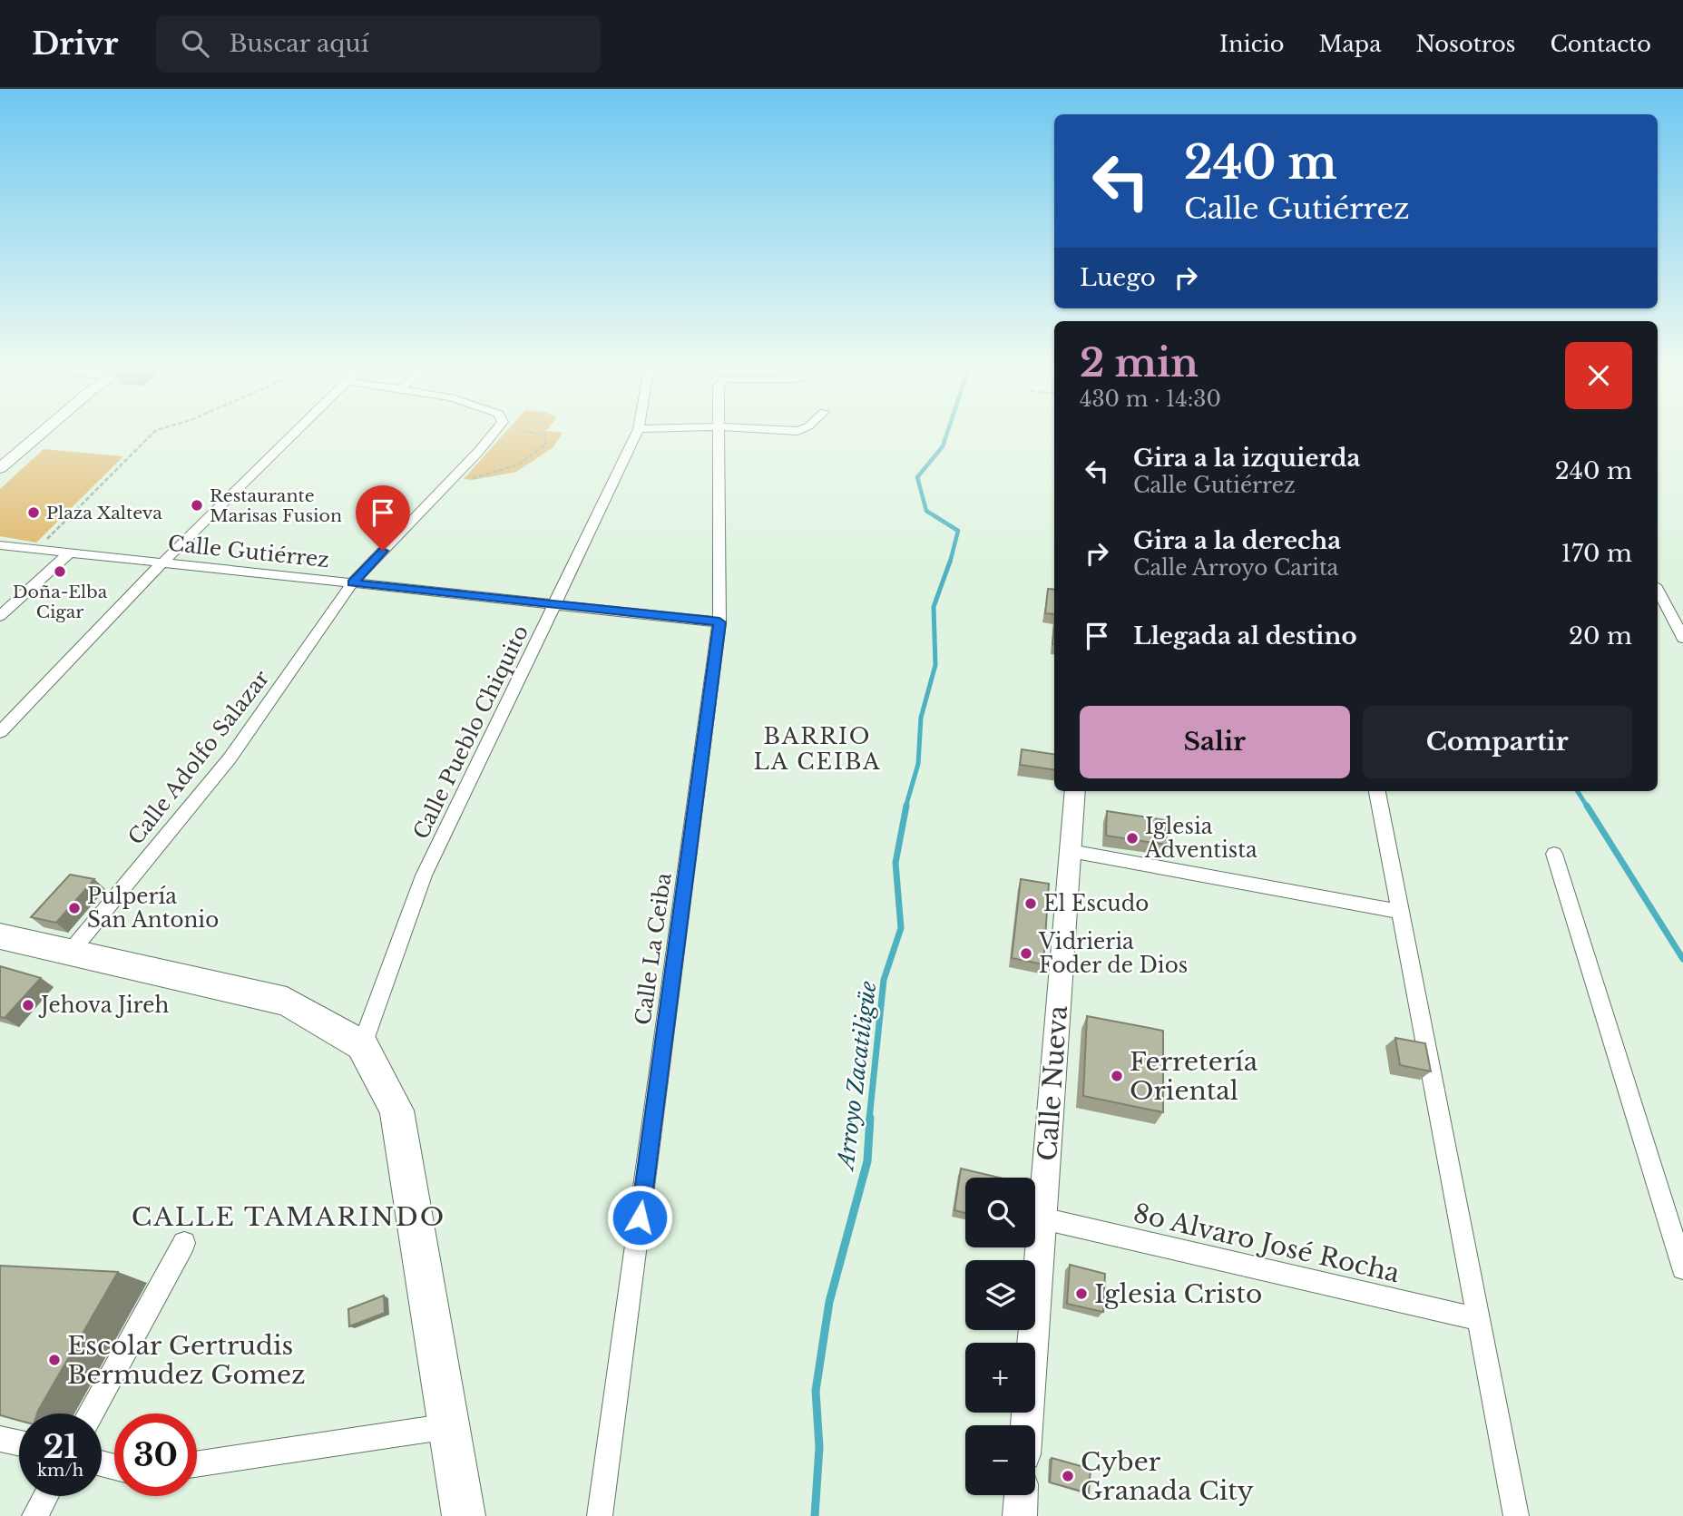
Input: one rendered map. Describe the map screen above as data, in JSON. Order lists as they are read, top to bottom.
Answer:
{
  "streets": {
    "street": [
      "Calle Gutiérrez",
      "Calle Pueblo Chiquito",
      "Calle Adolfo Salazar",
      "Calle La Ceiba",
      "Calle Nueva",
      "8o Alvaro José Rocha"
    ]
  },
  "crossings": [
    ["Calle Gutiérrez", "Calle Pueblo Chiquito"],
    ["Calle Gutiérrez", "Calle Adolfo Salazar"],
    ["Calle Gutiérrez", "Calle La Ceiba"],
    ["Calle Nueva", "8o Alvaro José Rocha"]
  ],
  "districts": ["BARRIO LA CEIBA", "CALLE TAMARINDO"],
  "water": ["Arroyo Zacatiligüe"],
  "places": [
    "Restaurante Marisas Fusion",
    "Plaza Xalteva",
    "Doña-Elba Cigar",
    "Iglesia Adventista",
    "El Escudo",
    "Pulpería San Antonio",
    "Vidrieria Foder de Dios",
    "Jehova Jireh",
    "Ferretería Oriental",
    "Iglesia Cristo",
    "Escolar Gertrudis Bermudez Gomez",
    "Cyber Granada City"
  ],
  "page": {
    "header": "Drivr",
    "search": "Buscar aquí",
    "nav": [
      "Inicio",
      "Mapa",
      "Nosotros",
      "Contacto"
    ],
    "turn": ["240 m", "Calle Gutiérrez"],
    "then": "Luego",
    "heading": ["2 min", "430 m · 14:30"],
    "list": [
      {
        "name": "Gira a la izquierda",
        "note": "Calle Gutiérrez",
        "value": "240 m"
      },
      {
        "name": "Gira a la derecha",
        "note": "Calle Arroyo Carita",
        "value": "170 m"
      },
      {
        "name": "Llegada al destino",
        "value": "20 m"
      }
    ],
    "buttons": ["Salir", "Compartir"],
    "map_buttons": ["+", "−"],
    "speed": "21 km/h",
    "limit": "30"
  }
}
